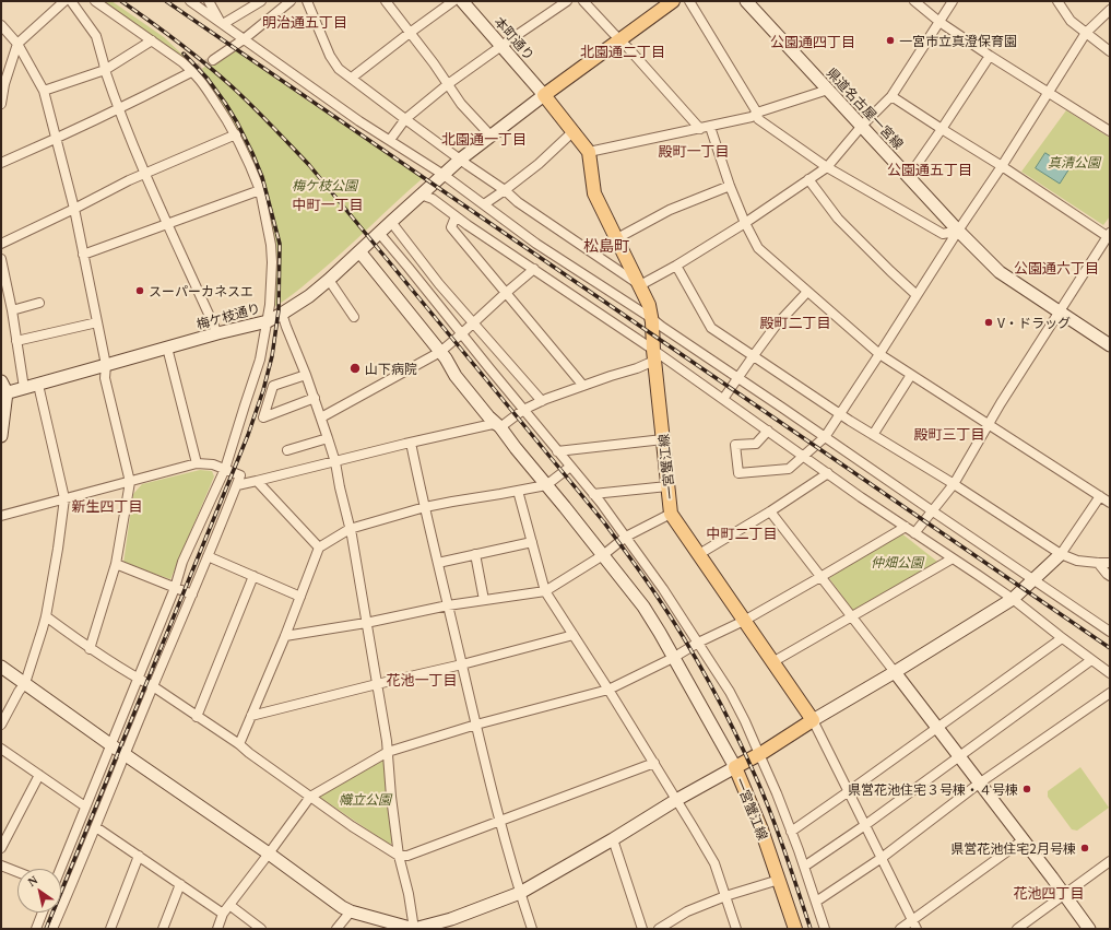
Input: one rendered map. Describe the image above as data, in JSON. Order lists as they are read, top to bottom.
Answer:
{
  "streets": {
    "main road": ["一宮蟹江線"],
    "street": ["本町通り", "県道名古屋一宮線", "梅ケ枝通り"]
  },
  "crossings": [
    ["本町通り", "梅ケ枝通り"],
    ["本町通り", "一宮蟹江線"],
    ["梅ケ枝通り", "一宮蟹江線"]
  ],
  "districts": [
    "明治通五丁目",
    "公園通四丁目",
    "北園通二丁目",
    "北園通一丁目",
    "殿町一丁目",
    "公園通五丁目",
    "中町一丁目",
    "松島町",
    "公園通六丁目",
    "殿町二丁目",
    "殿町三丁目",
    "新生四丁目",
    "中町二丁目",
    "花池一丁目",
    "花池四丁目"
  ],
  "parks": [
    "真清公園",
    "梅ケ枝公園",
    "仲畑公園",
    "幟立公園"
  ],
  "places": [
    "一宮市立真澄保育園",
    "スーパーカネスエ",
    "V・ドラッグ",
    "山下病院",
    "県営花池住宅３号棟・４号棟",
    "県営花池住宅2月号棟"
  ],
  "north": "top left"
}
